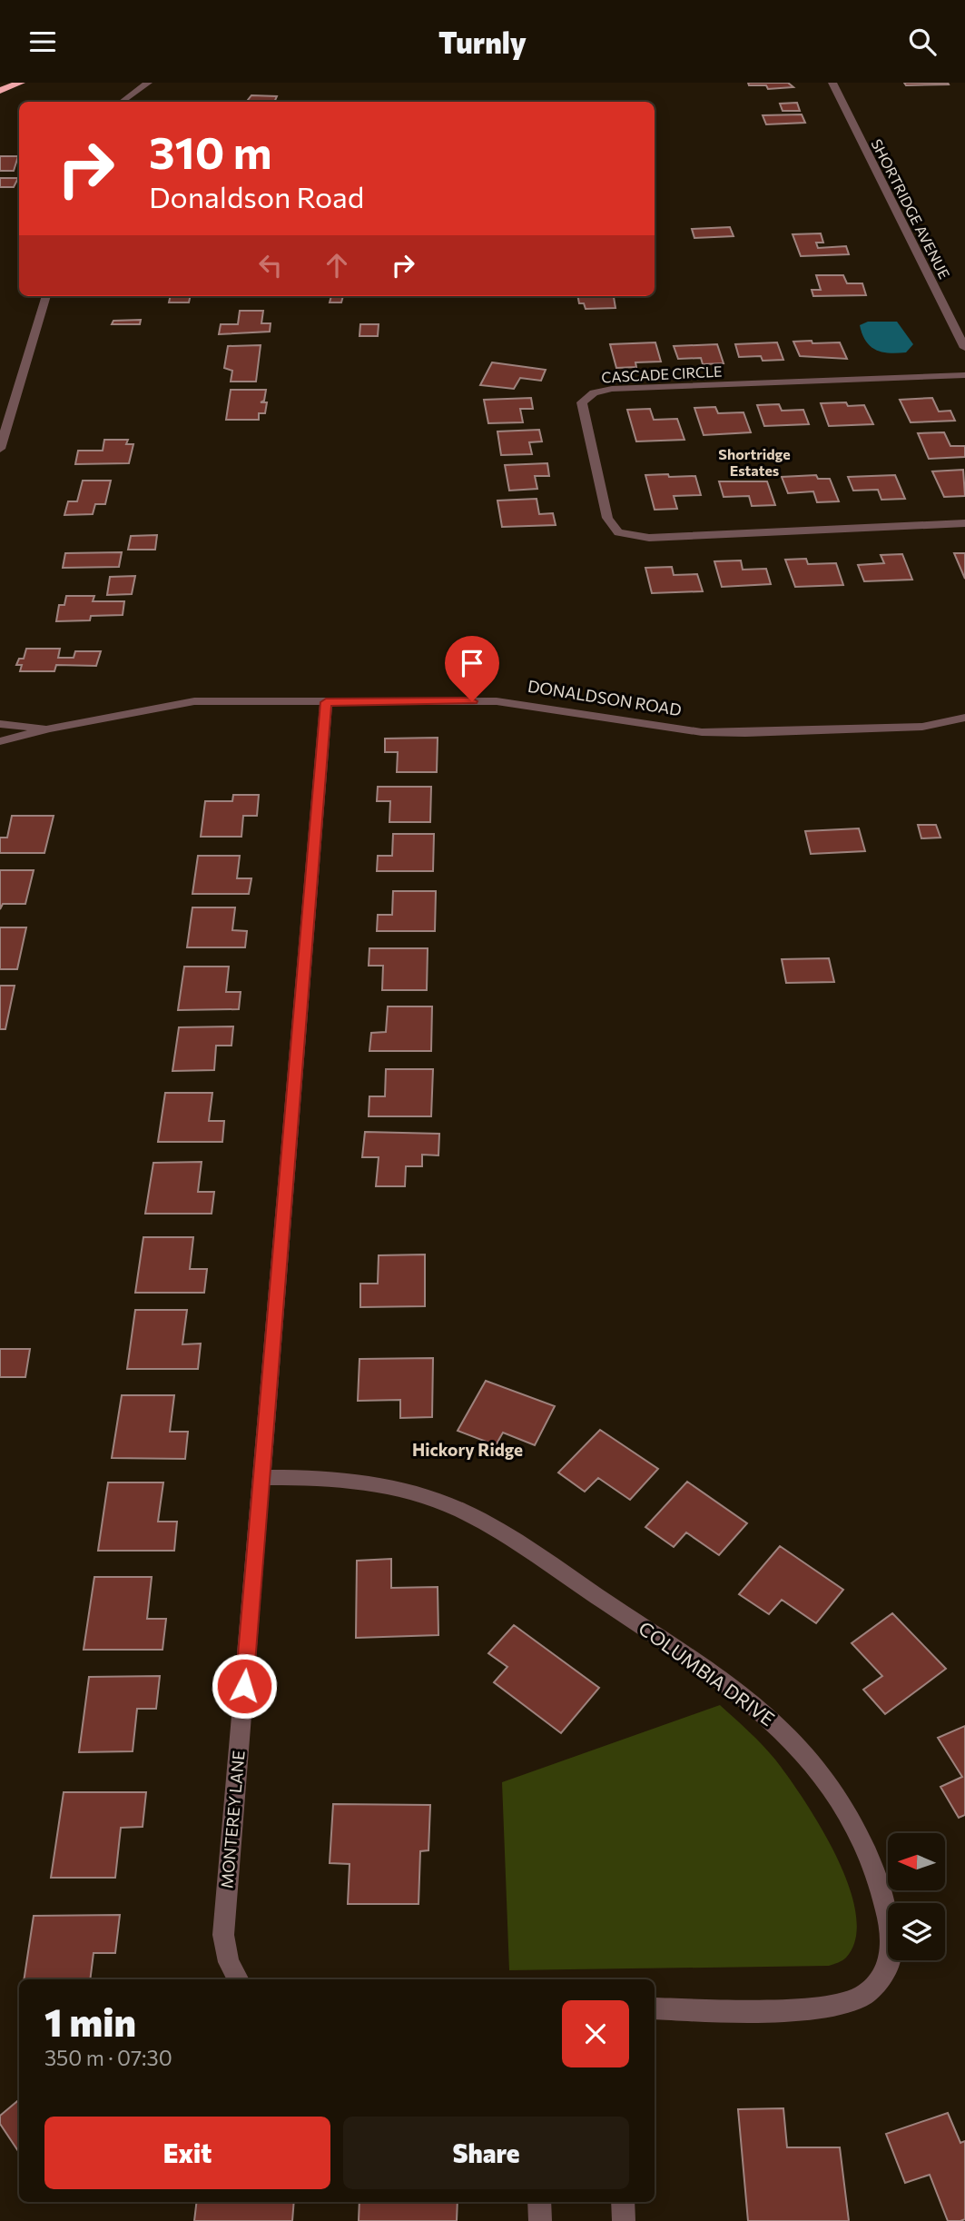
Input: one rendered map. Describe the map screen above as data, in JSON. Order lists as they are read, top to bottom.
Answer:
{
  "streets": {
    "street": [
      "SHORTRIDGE AVENUE",
      "CASCADE CIRCLE",
      "DONALDSON ROAD",
      "COLUMBIA DRIVE",
      "MONTEREY LANE"
    ]
  },
  "crossings": [
    ["DONALDSON ROAD", "MONTEREY LANE"],
    ["COLUMBIA DRIVE", "MONTEREY LANE"]
  ],
  "districts": ["Shortridge Estates", "Hickory Ridge"],
  "north": "left",
  "page": {
    "header": "Turnly",
    "turn": ["310 m", "Donaldson Road"],
    "heading": ["1 min", "350 m · 07:30"],
    "buttons": ["Exit", "Share"]
  }
}
